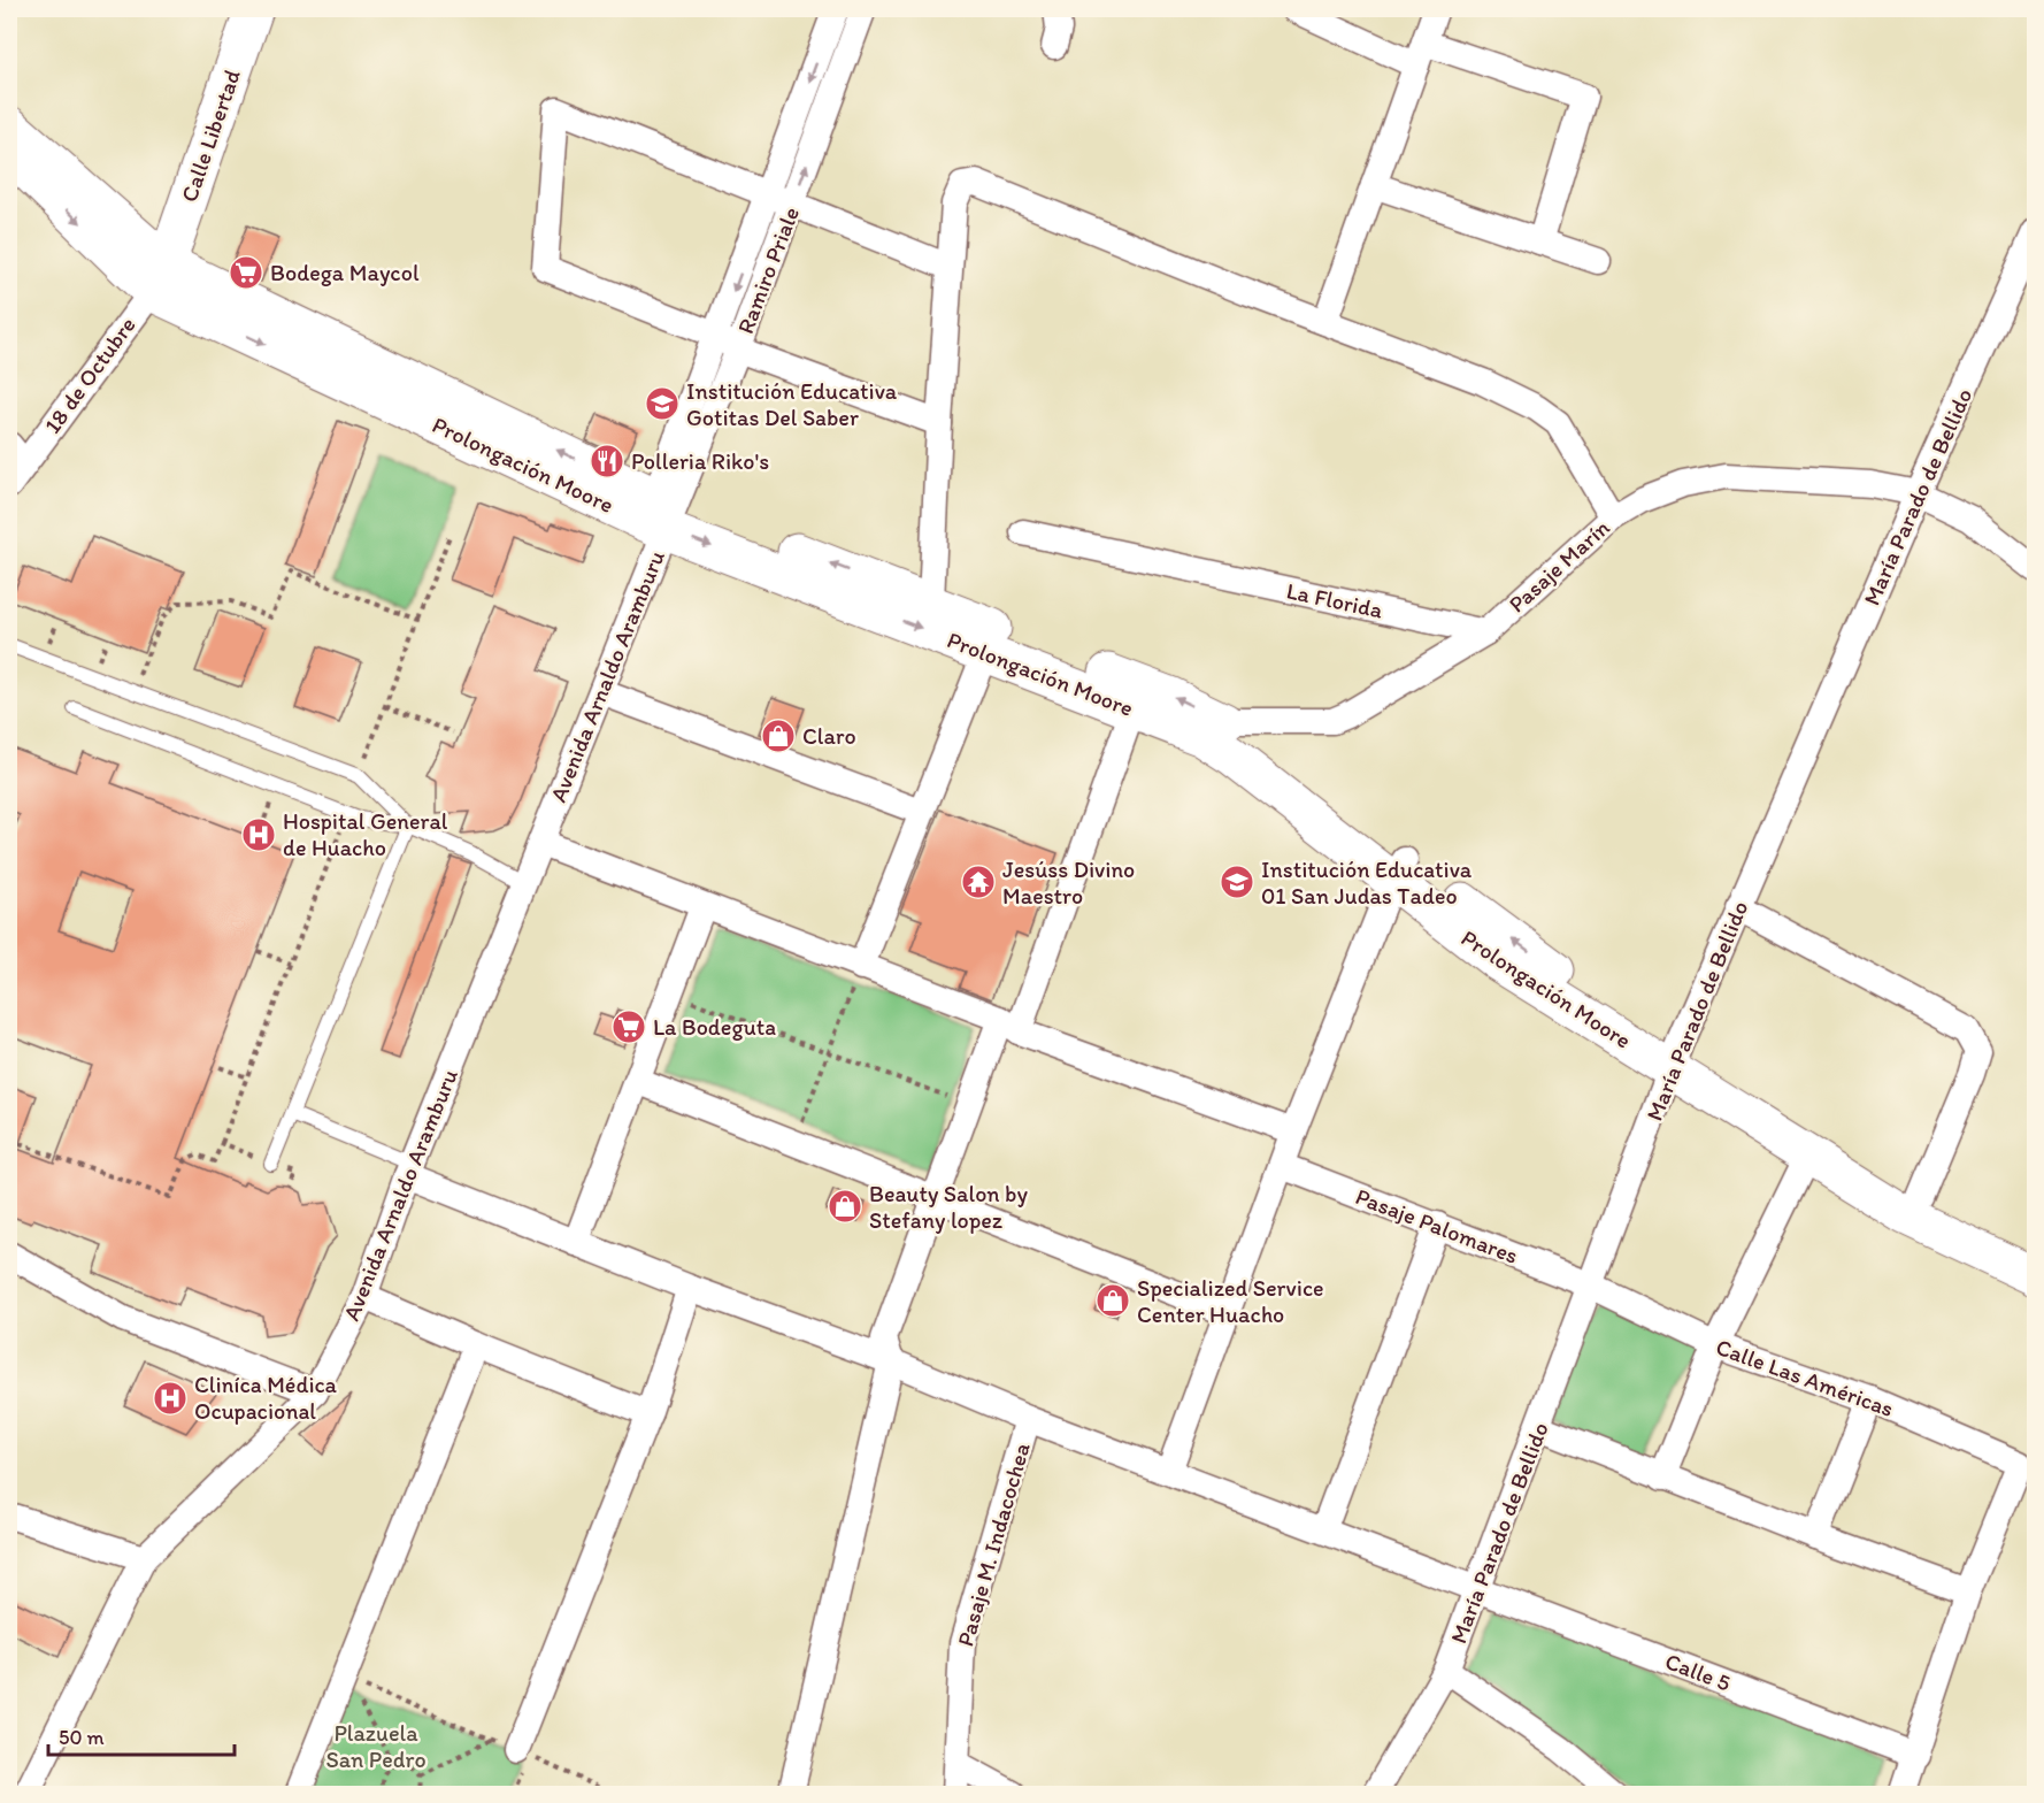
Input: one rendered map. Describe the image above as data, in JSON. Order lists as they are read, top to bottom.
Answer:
{
  "streets": {
    "street": [
      "Calle Libertad",
      "Ramiro Priale",
      "18 de Octubre",
      "Prolongación Moore",
      "María Parado de Bellido",
      "Pasaje Marín",
      "La Florida",
      "Avenida Arnaldo Aramburu",
      "Pasaje Palomares",
      "Calle Las Américas",
      "Pasaje M. Indacochea",
      "Calle 5"
    ]
  },
  "crossings": [
    ["Calle Libertad", "18 de Octubre"],
    ["Calle Libertad", "Prolongación Moore"],
    ["Ramiro Priale", "Prolongación Moore"],
    ["Ramiro Priale", "Avenida Arnaldo Aramburu"],
    ["18 de Octubre", "Prolongación Moore"],
    ["Prolongación Moore", "María Parado de Bellido"],
    ["Prolongación Moore", "Pasaje Marín"],
    ["Prolongación Moore", "Avenida Arnaldo Aramburu"],
    ["María Parado de Bellido", "Pasaje Marín"],
    ["María Parado de Bellido", "Pasaje Palomares"],
    ["María Parado de Bellido", "Calle Las Américas"],
    ["María Parado de Bellido", "Calle 5"],
    ["Pasaje Marín", "La Florida"],
    ["Avenida Arnaldo Aramburu", "Calle 5"],
    ["Pasaje Palomares", "Calle Las Américas"],
    ["Pasaje M. Indacochea", "Calle 5"]
  ],
  "parks": ["Plazuela San Pedro"],
  "places": {
    "supermarket": ["Bodega Maycol", "La Bodeguta"],
    "school or university": ["Institución Educativa Gotitas Del Saber", "Institución Educativa 01 San Judas Tadeo"],
    "restaurant": ["Polleria Riko's"],
    "shop": ["Claro", "Beauty Salon by Stefany lopez", "Specialized Service Center Huacho"],
    "hospital": ["Hospital General de Huacho", "Cliníca Médica Ocupacional"],
    "temple": ["Jesúss Divino Maestro"]
  },
  "scale_bar": "50 m"
}
